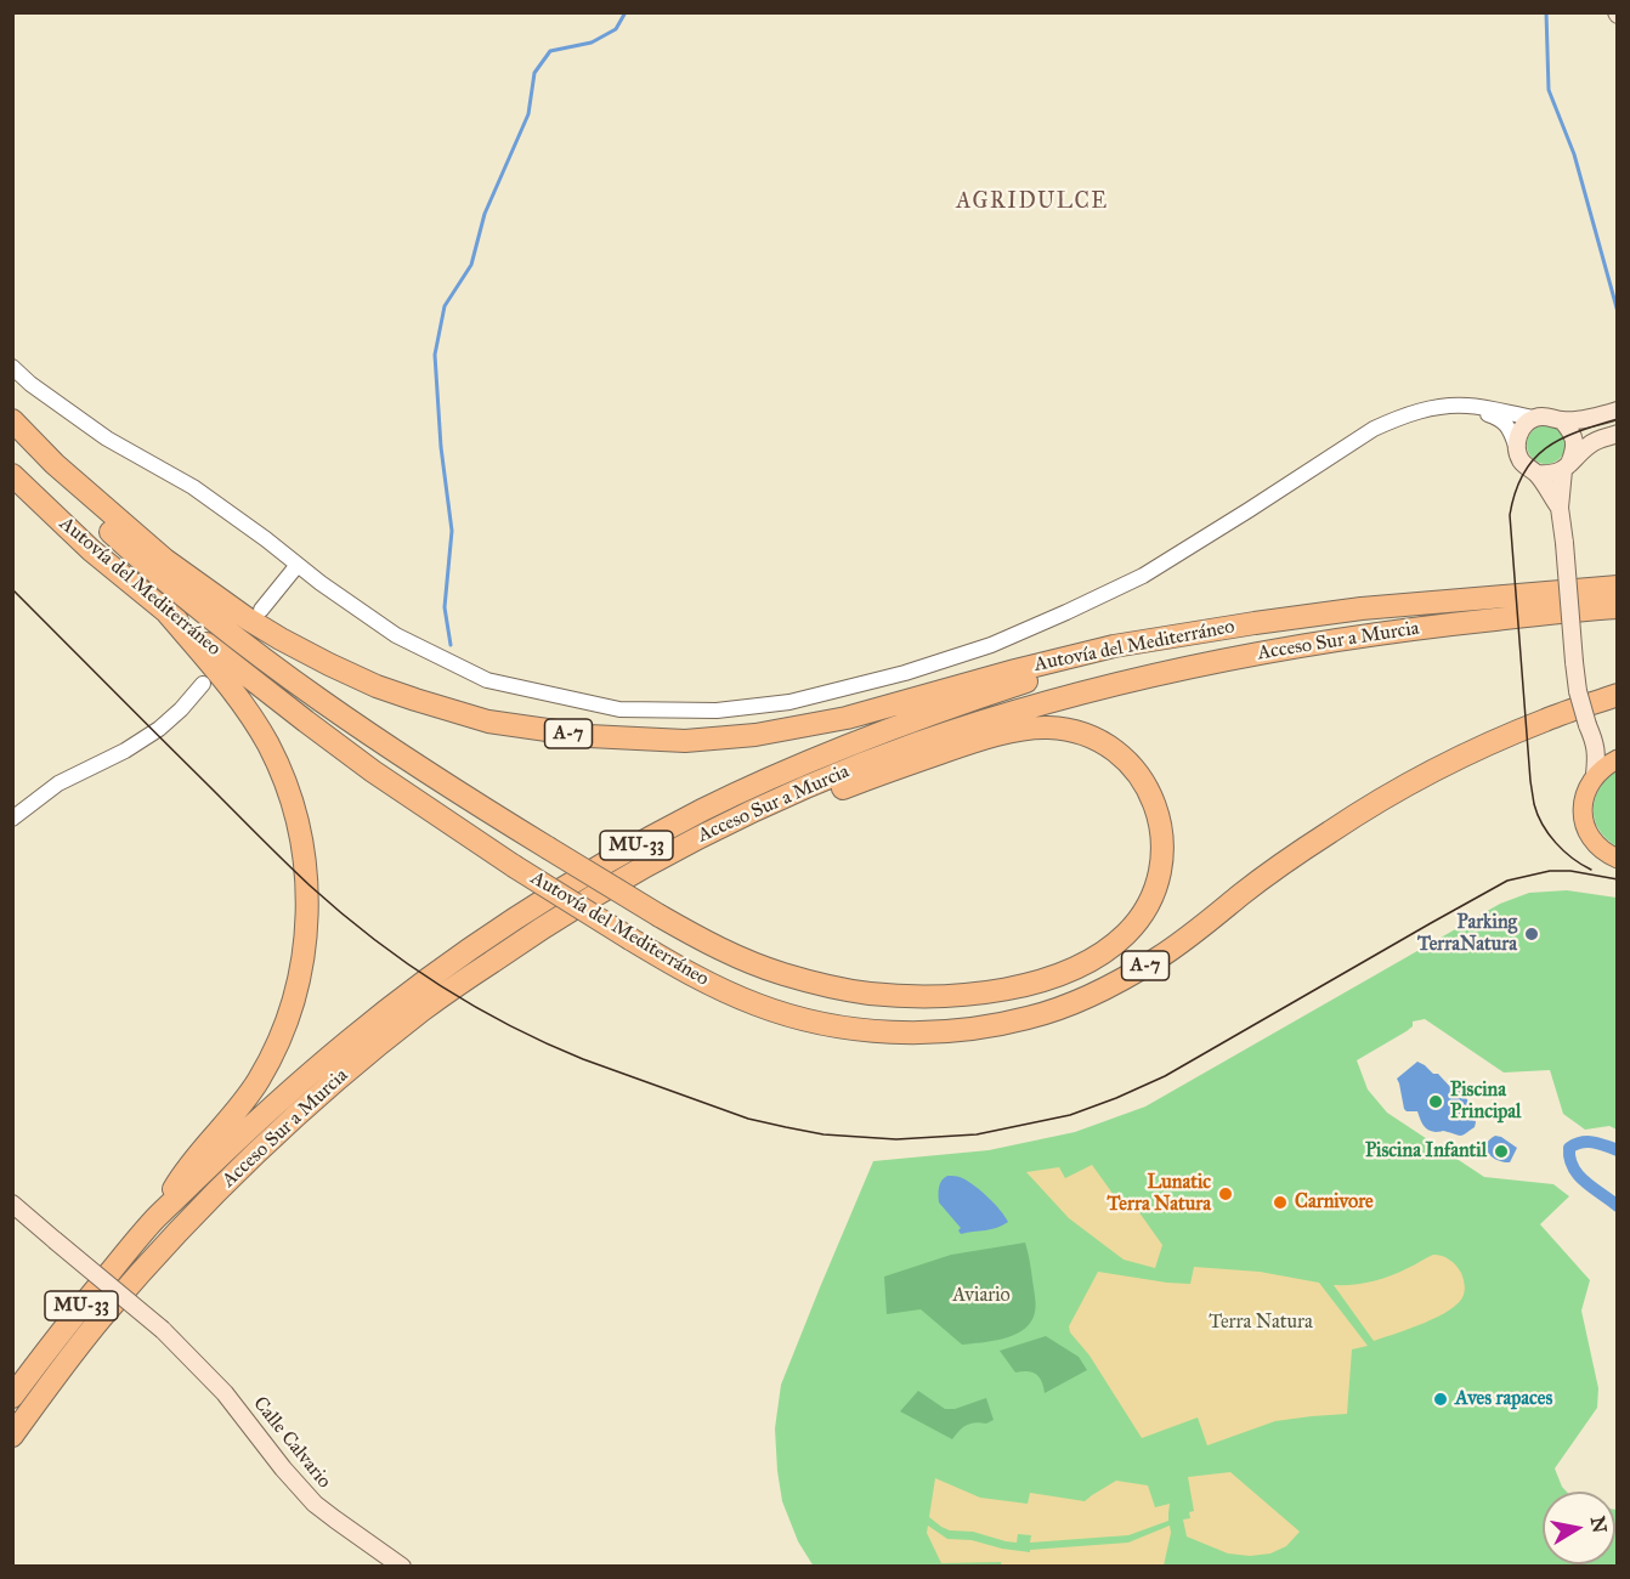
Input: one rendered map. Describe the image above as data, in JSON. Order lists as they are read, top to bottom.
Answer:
{
  "streets": {
    "highway": [
      "Autovía del Mediterráneo",
      "Acceso Sur a Murcia",
      "A-7",
      "MU-33"
    ],
    "main road": ["Calle Calvario"]
  },
  "crossings": [
    ["Autovía del Mediterráneo", "Acceso Sur a Murcia"]
  ],
  "districts": ["AGRIDULCE"],
  "parks": ["Aviario", "Terra Natura"],
  "places": [
    "Parking TerraNatura",
    "Piscina Principal",
    "Piscina Infantil",
    "Lunatic Terra Natura",
    "Carnivore",
    "Aves rapaces"
  ],
  "north": "right"
}
